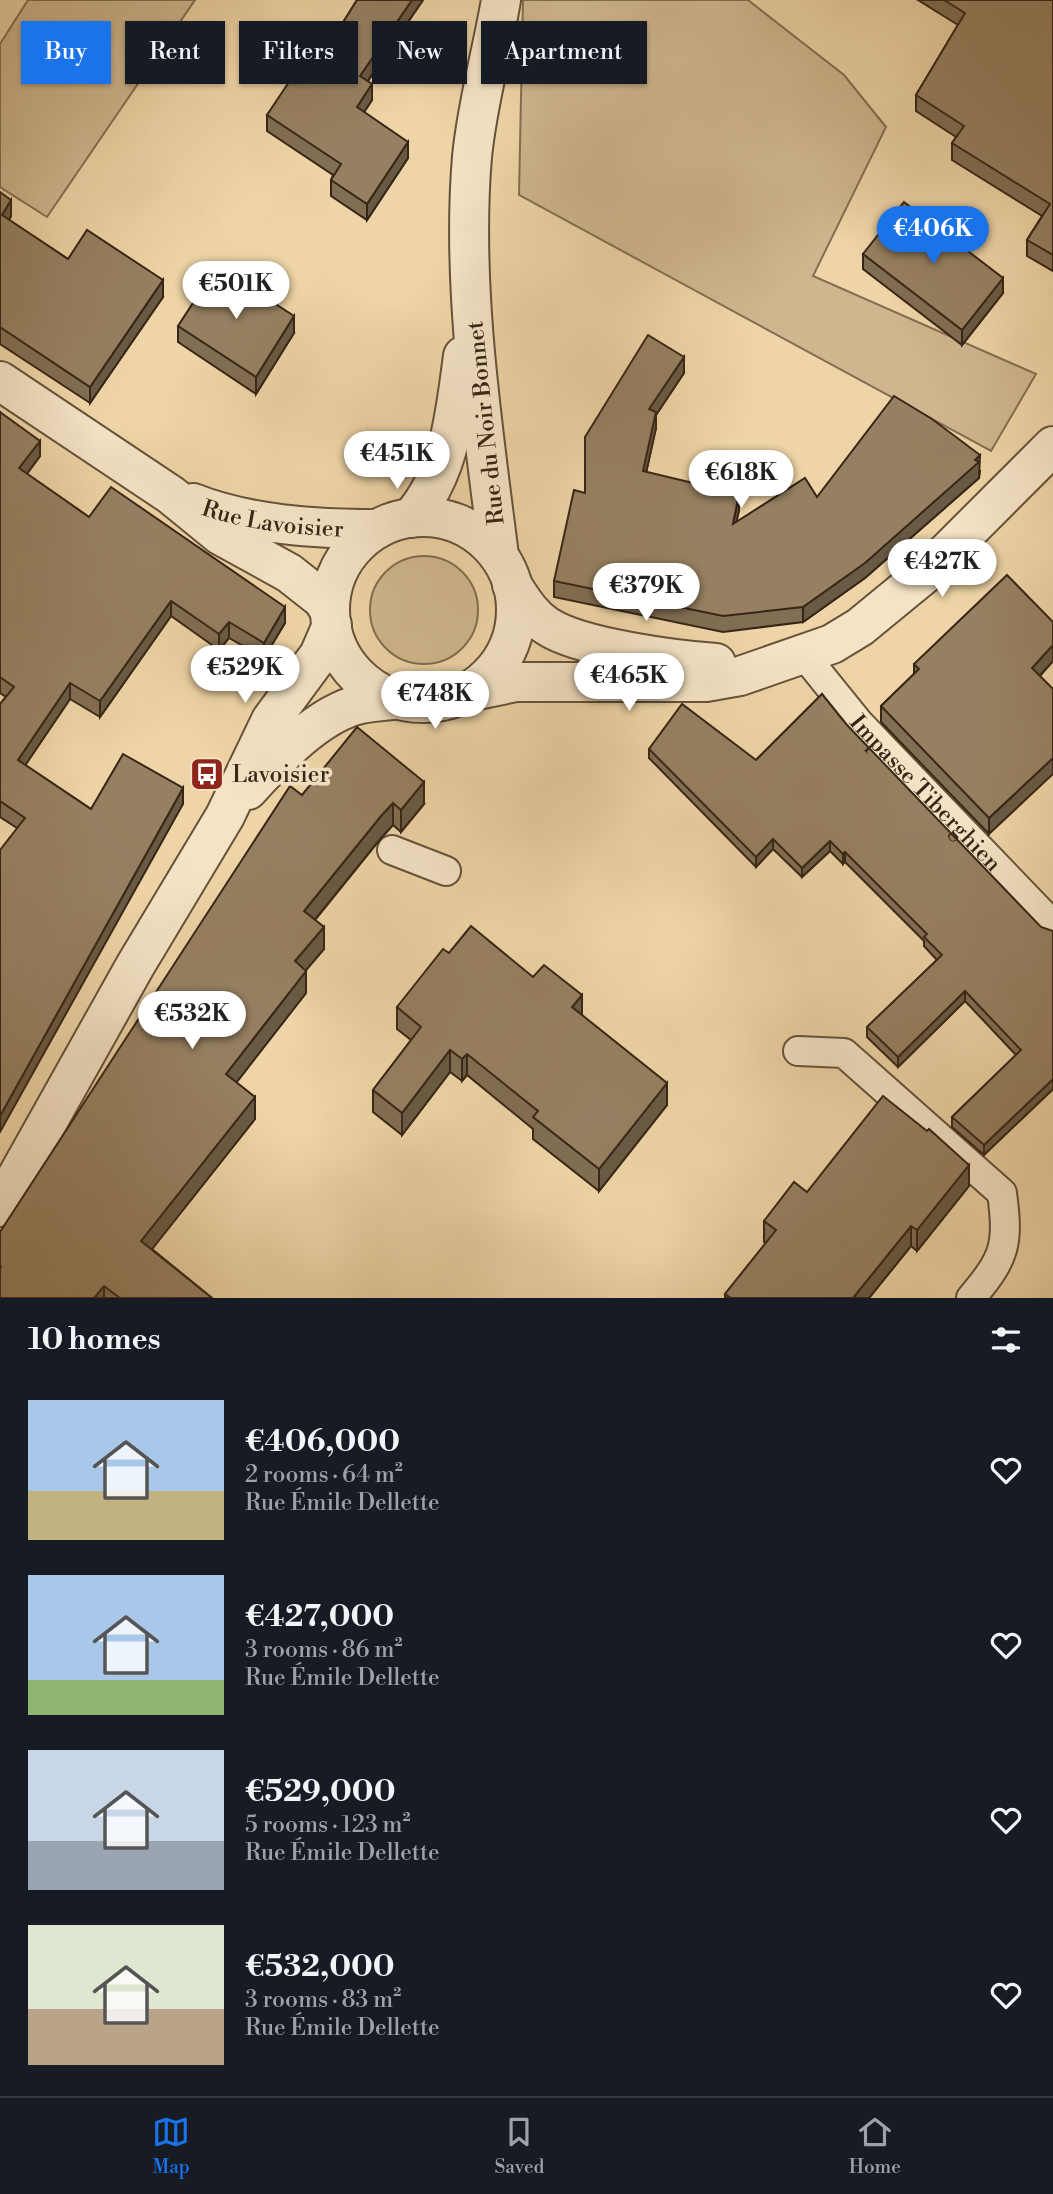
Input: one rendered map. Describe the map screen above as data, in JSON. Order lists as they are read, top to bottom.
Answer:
{
  "streets": {
    "street": ["Rue du Noir Bonnet", "Rue Lavoisier"],
    "lane": ["Impasse Tiberghien"]
  },
  "crossings": [
    ["Rue du Noir Bonnet", "Rue Lavoisier"]
  ],
  "places": {
    "bus stop": ["Lavoisier"]
  },
  "page": {
    "chip": [
      "Buy",
      "Rent",
      "Filters",
      "New",
      "Apartment"
    ],
    "price": [
      "€406K",
      "€501K",
      "€451K",
      "€618K",
      "€427K",
      "€379K",
      "€529K",
      "€465K",
      "€748K",
      "€532K"
    ],
    "heading": "10 homes",
    "list": [
      {
        "name": "€406,000",
        "note": "2 rooms · 64 m² · Rue Émile Dellette"
      },
      {
        "name": "€427,000",
        "note": "3 rooms · 86 m² · Rue Émile Dellette"
      },
      {
        "name": "€529,000",
        "note": "5 rooms · 123 m² · Rue Émile Dellette"
      },
      {
        "name": "€532,000",
        "note": "3 rooms · 83 m² · Rue Émile Dellette"
      }
    ],
    "tabs": ["Map", "Saved", "Home"]
  }
}
